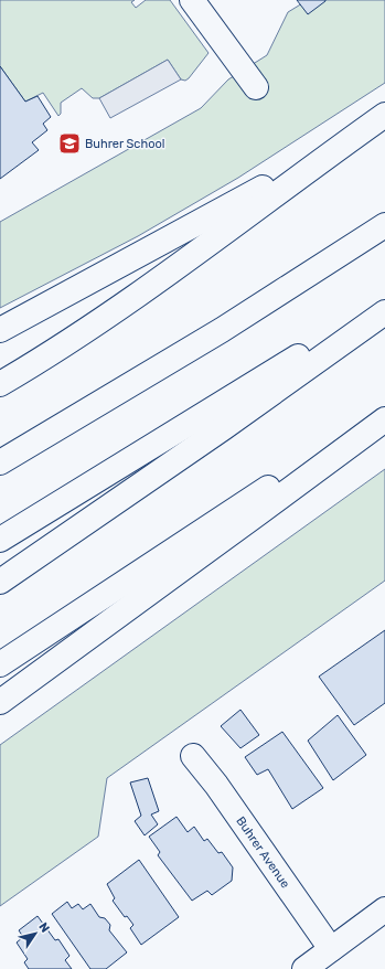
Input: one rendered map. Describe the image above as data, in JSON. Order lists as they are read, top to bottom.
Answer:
{
  "streets": {
    "main road": ["Buhrer Avenue"]
  },
  "places": {
    "school or university": ["Buhrer School"]
  },
  "north": "top right"
}
